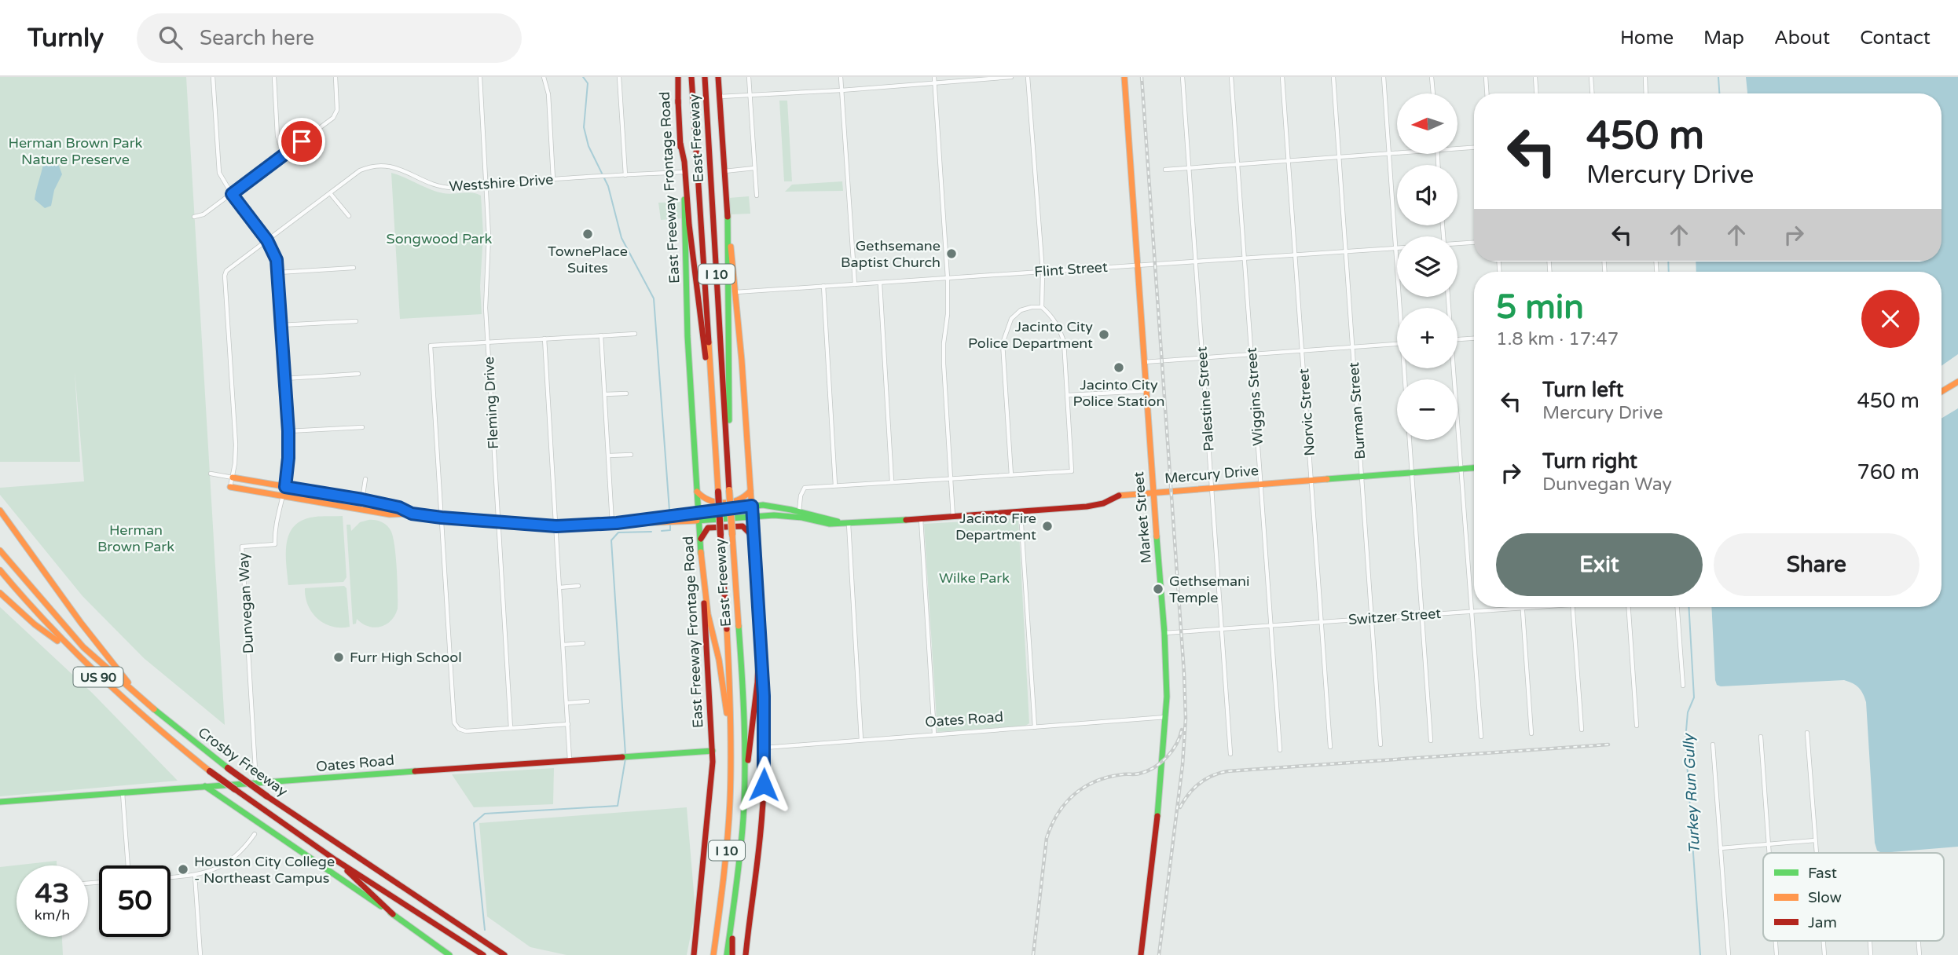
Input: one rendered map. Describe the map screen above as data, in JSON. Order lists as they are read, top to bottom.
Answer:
{
  "streets": {
    "main road": [
      "East Freeway",
      "East Freeway Frontage Road",
      "I 10",
      "Mercury Drive",
      "Market Street",
      "US 90",
      "Oates Road",
      "Crosby Freeway"
    ],
    "street": [
      "Westshire Drive",
      "Flint Street",
      "Wiggins Street",
      "Palestine Street",
      "Fleming Drive",
      "Burman Street",
      "Norvic Street",
      "Dunvegan Way",
      "Switzer Street"
    ]
  },
  "crossings": [
    ["Westshire Drive", "East Freeway Frontage Road"],
    ["Westshire Drive", "Fleming Drive"],
    ["Westshire Drive", "Mercury Drive"],
    ["Westshire Drive", "Dunvegan Way"],
    ["East Freeway Frontage Road", "Mercury Drive"],
    ["East Freeway Frontage Road", "Oates Road"],
    ["Flint Street", "Wiggins Street"],
    ["Flint Street", "Palestine Street"],
    ["Flint Street", "Burman Street"],
    ["Flint Street", "Norvic Street"],
    ["Flint Street", "Market Street"],
    ["Wiggins Street", "Mercury Drive"],
    ["Wiggins Street", "Switzer Street"],
    ["Palestine Street", "Mercury Drive"],
    ["Palestine Street", "Switzer Street"],
    ["Fleming Drive", "Mercury Drive"],
    ["Burman Street", "Mercury Drive"],
    ["Burman Street", "Switzer Street"],
    ["Norvic Street", "Mercury Drive"],
    ["Norvic Street", "Switzer Street"],
    ["Mercury Drive", "Market Street"],
    ["Mercury Drive", "Dunvegan Way"],
    ["Market Street", "Switzer Street"],
    ["Market Street", "Oates Road"],
    ["Dunvegan Way", "Oates Road"]
  ],
  "water": ["Turkey Run Gully"],
  "parks": [
    "Herman Brown Park Nature Preserve",
    "Songwood Park",
    "Herman Brown Park",
    "Wilke Park"
  ],
  "places": [
    "TownePlace Suites",
    "Gethsemane Baptist Church",
    "Jacinto City Police Department",
    "Jacinto City Police Station",
    "Jacinto Fire Department",
    "Gethsemani Temple",
    "Furr High School",
    "Houston City College - Northeast Campus"
  ],
  "legend": ["Fast", "Slow", "Jam"],
  "north": "left",
  "page": {
    "header": "Turnly",
    "search": "Search here",
    "nav": [
      "Home",
      "Map",
      "About",
      "Contact"
    ],
    "map_buttons": ["+", "−"],
    "turn": ["450 m", "Mercury Drive"],
    "heading": ["5 min", "1.8 km · 17:47"],
    "list": [
      {
        "name": "Turn left",
        "note": "Mercury Drive",
        "value": "450 m"
      },
      {
        "name": "Turn right",
        "note": "Dunvegan Way",
        "value": "760 m"
      }
    ],
    "buttons": ["Exit", "Share"],
    "speed": "43 km/h",
    "limit": "50"
  }
}
